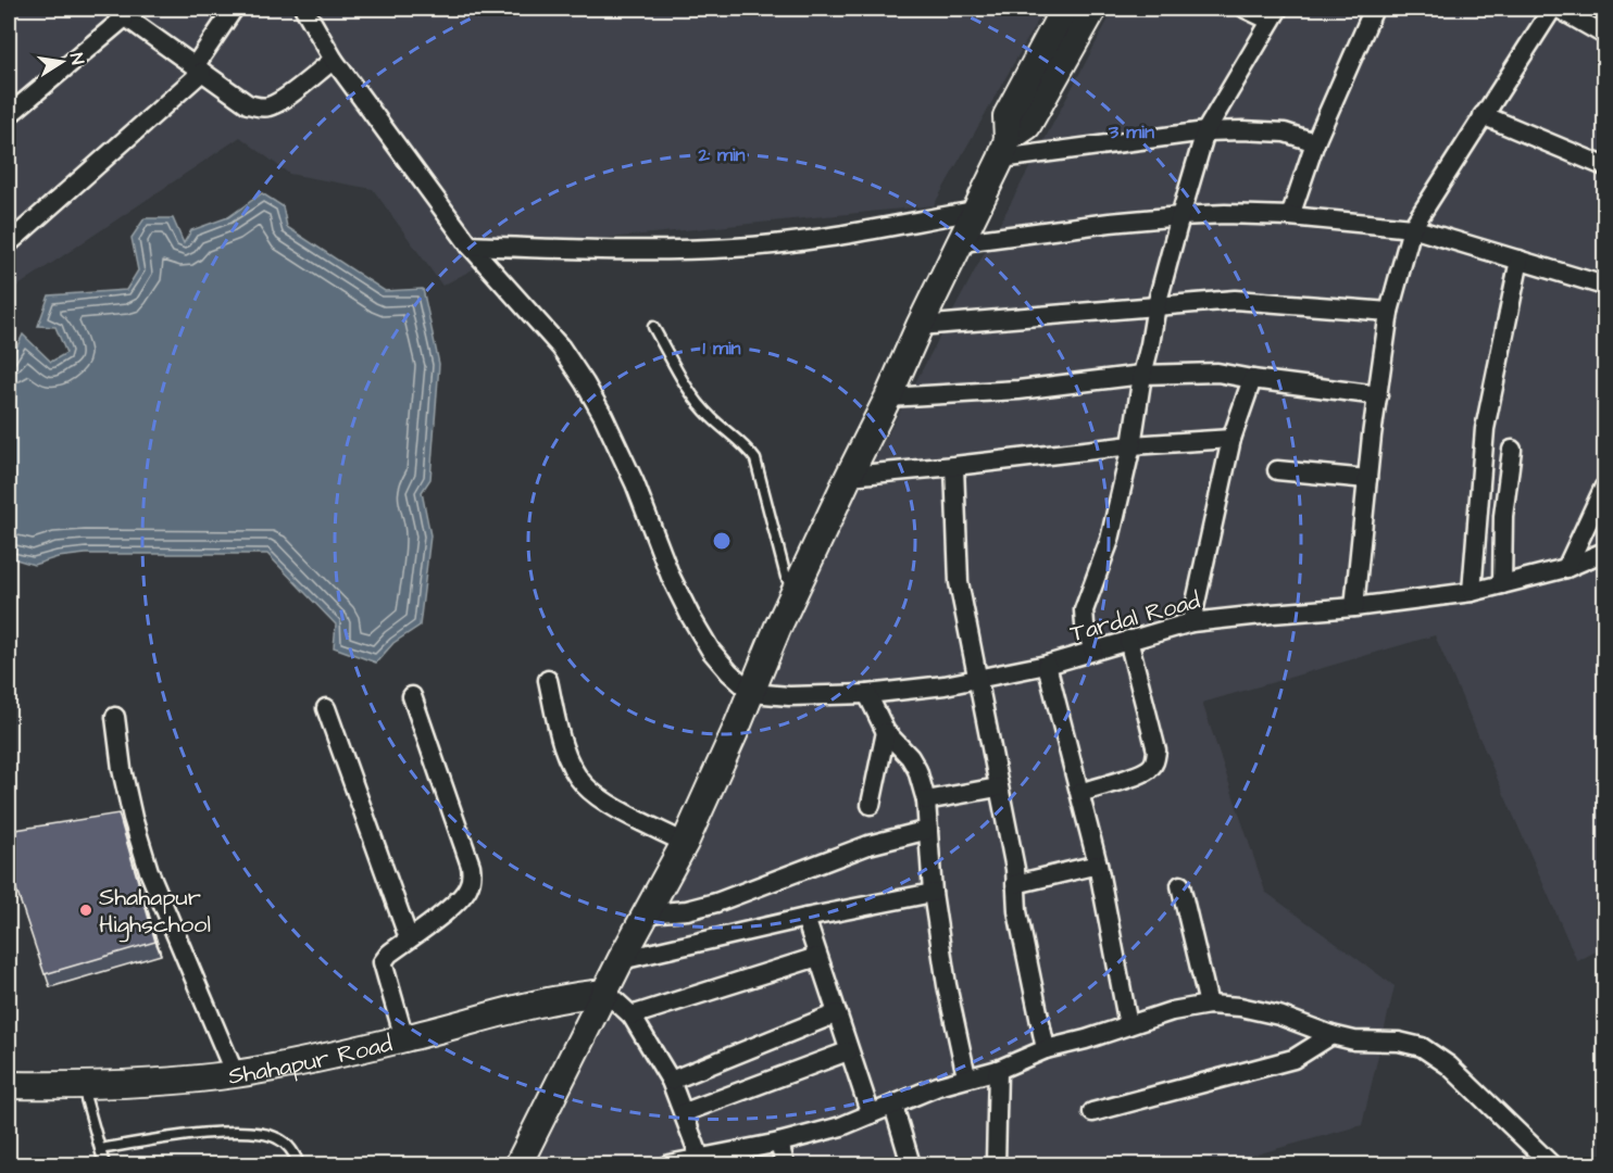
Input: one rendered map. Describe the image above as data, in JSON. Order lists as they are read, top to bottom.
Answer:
{
  "streets": {
    "main road": ["Shahapur Road"],
    "street": ["Tardal Road"]
  },
  "places": ["Shahapur Highschool"],
  "north": "right",
  "rings": ["3 min", "2 min", "1 min"]
}
